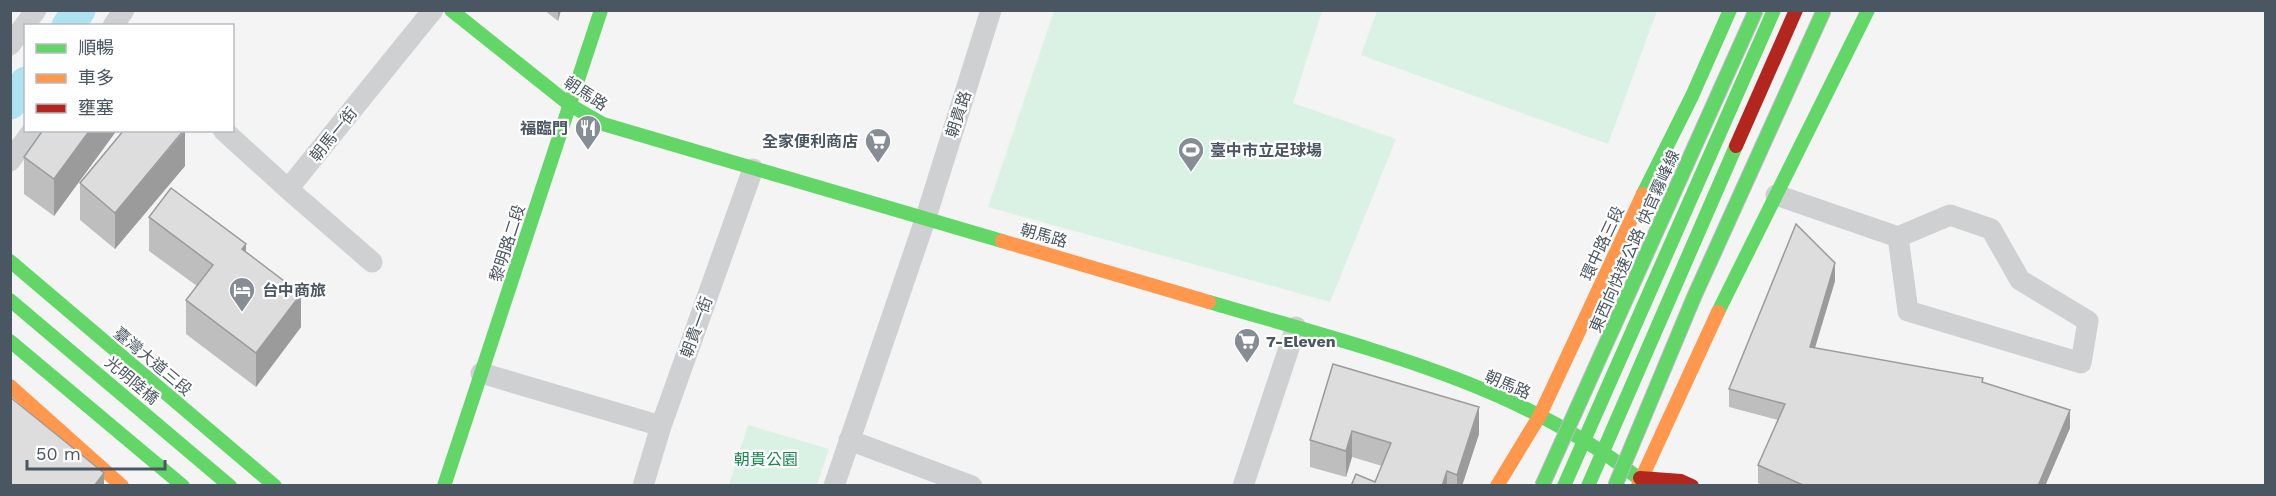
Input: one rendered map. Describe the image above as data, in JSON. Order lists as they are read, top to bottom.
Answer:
{
  "streets": {
    "main road": [
      "朝馬路",
      "東西向快速公路 快官霧峰線",
      "黎明路二段",
      "環中路三段",
      "臺灣大道三段",
      "光明陸橋"
    ],
    "street": ["朝貴路", "朝馬一街", "朝貴一街"]
  },
  "crossings": [
    ["朝馬路", "朝貴路"],
    ["朝馬路", "黎明路二段"],
    ["朝馬路", "環中路三段"],
    ["朝馬路", "朝貴一街"]
  ],
  "parks": ["朝貴公園"],
  "places": {
    "restaurant": ["福臨門"],
    "supermarket": ["全家便利商店", "7-Eleven"],
    "sports": ["臺中市立足球場"],
    "hotel": ["台中商旅"]
  },
  "legend": ["順暢", "車多", "壅塞"],
  "scale_bar": "50 m"
}
